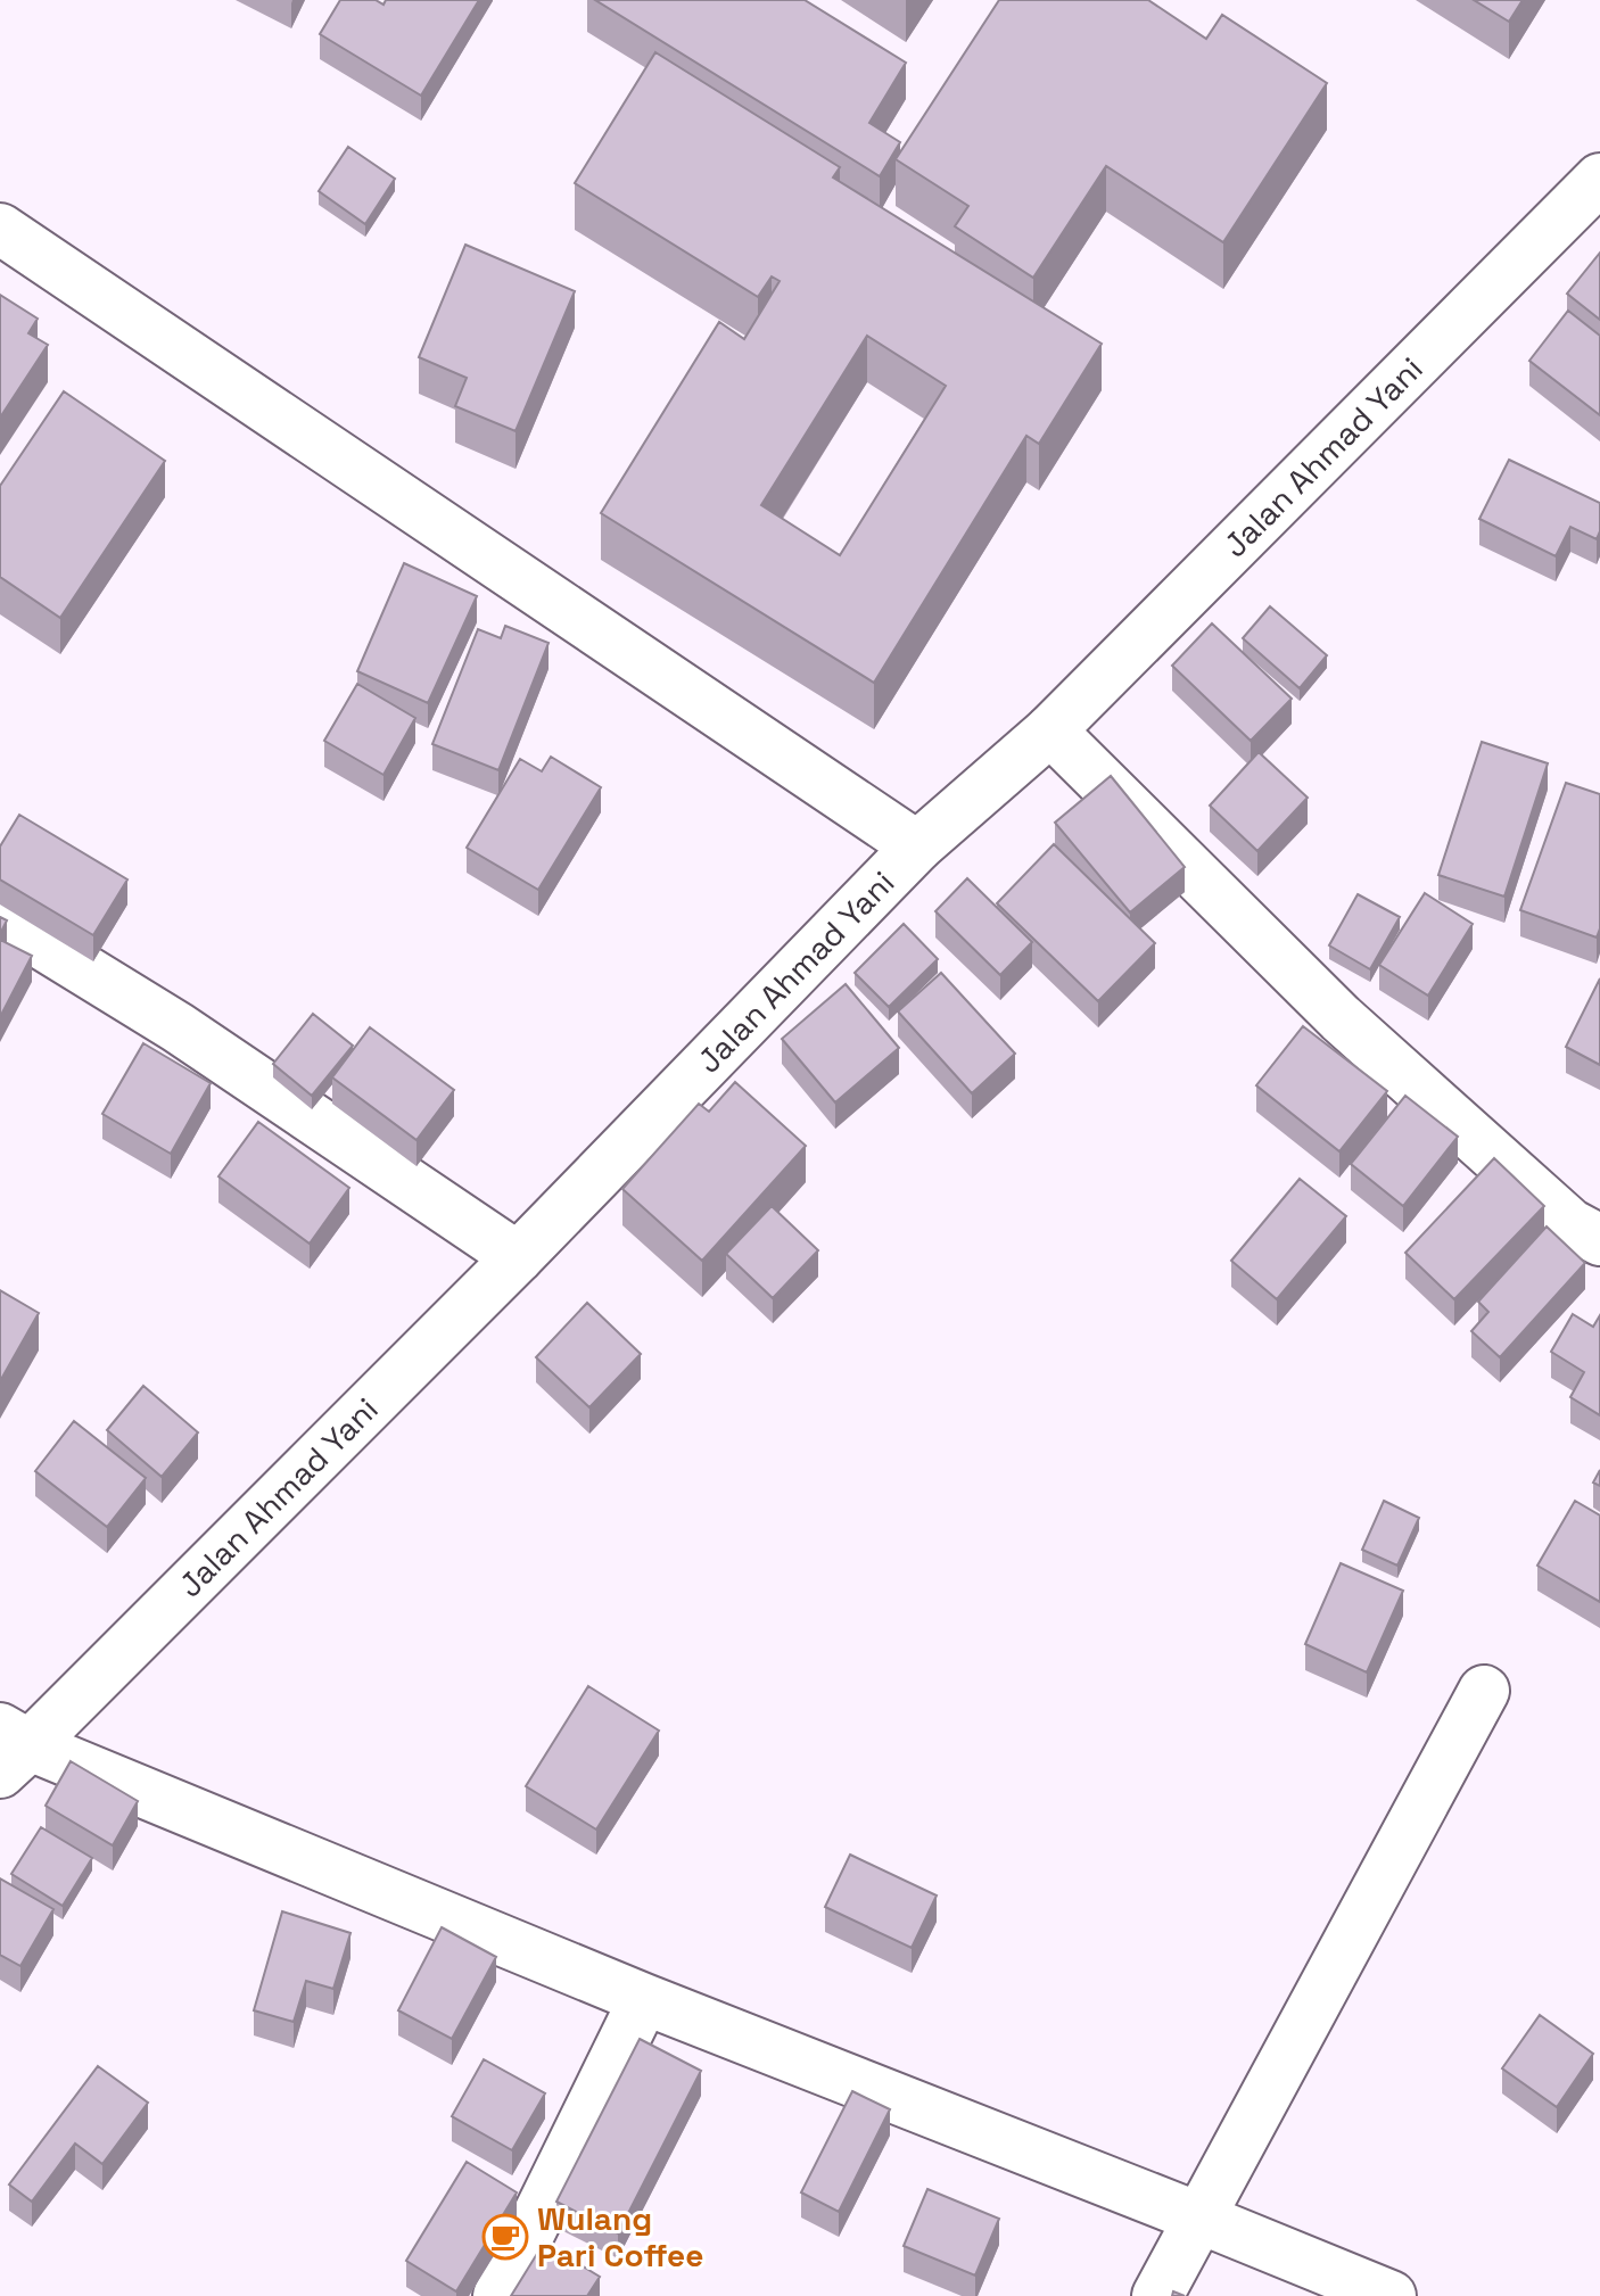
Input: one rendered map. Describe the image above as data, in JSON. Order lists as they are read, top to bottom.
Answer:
{
  "streets": {
    "main road": ["Jalan Ahmad Yani"]
  },
  "places": {
    "cafe": ["Wulang Pari Coffee"]
  }
}
